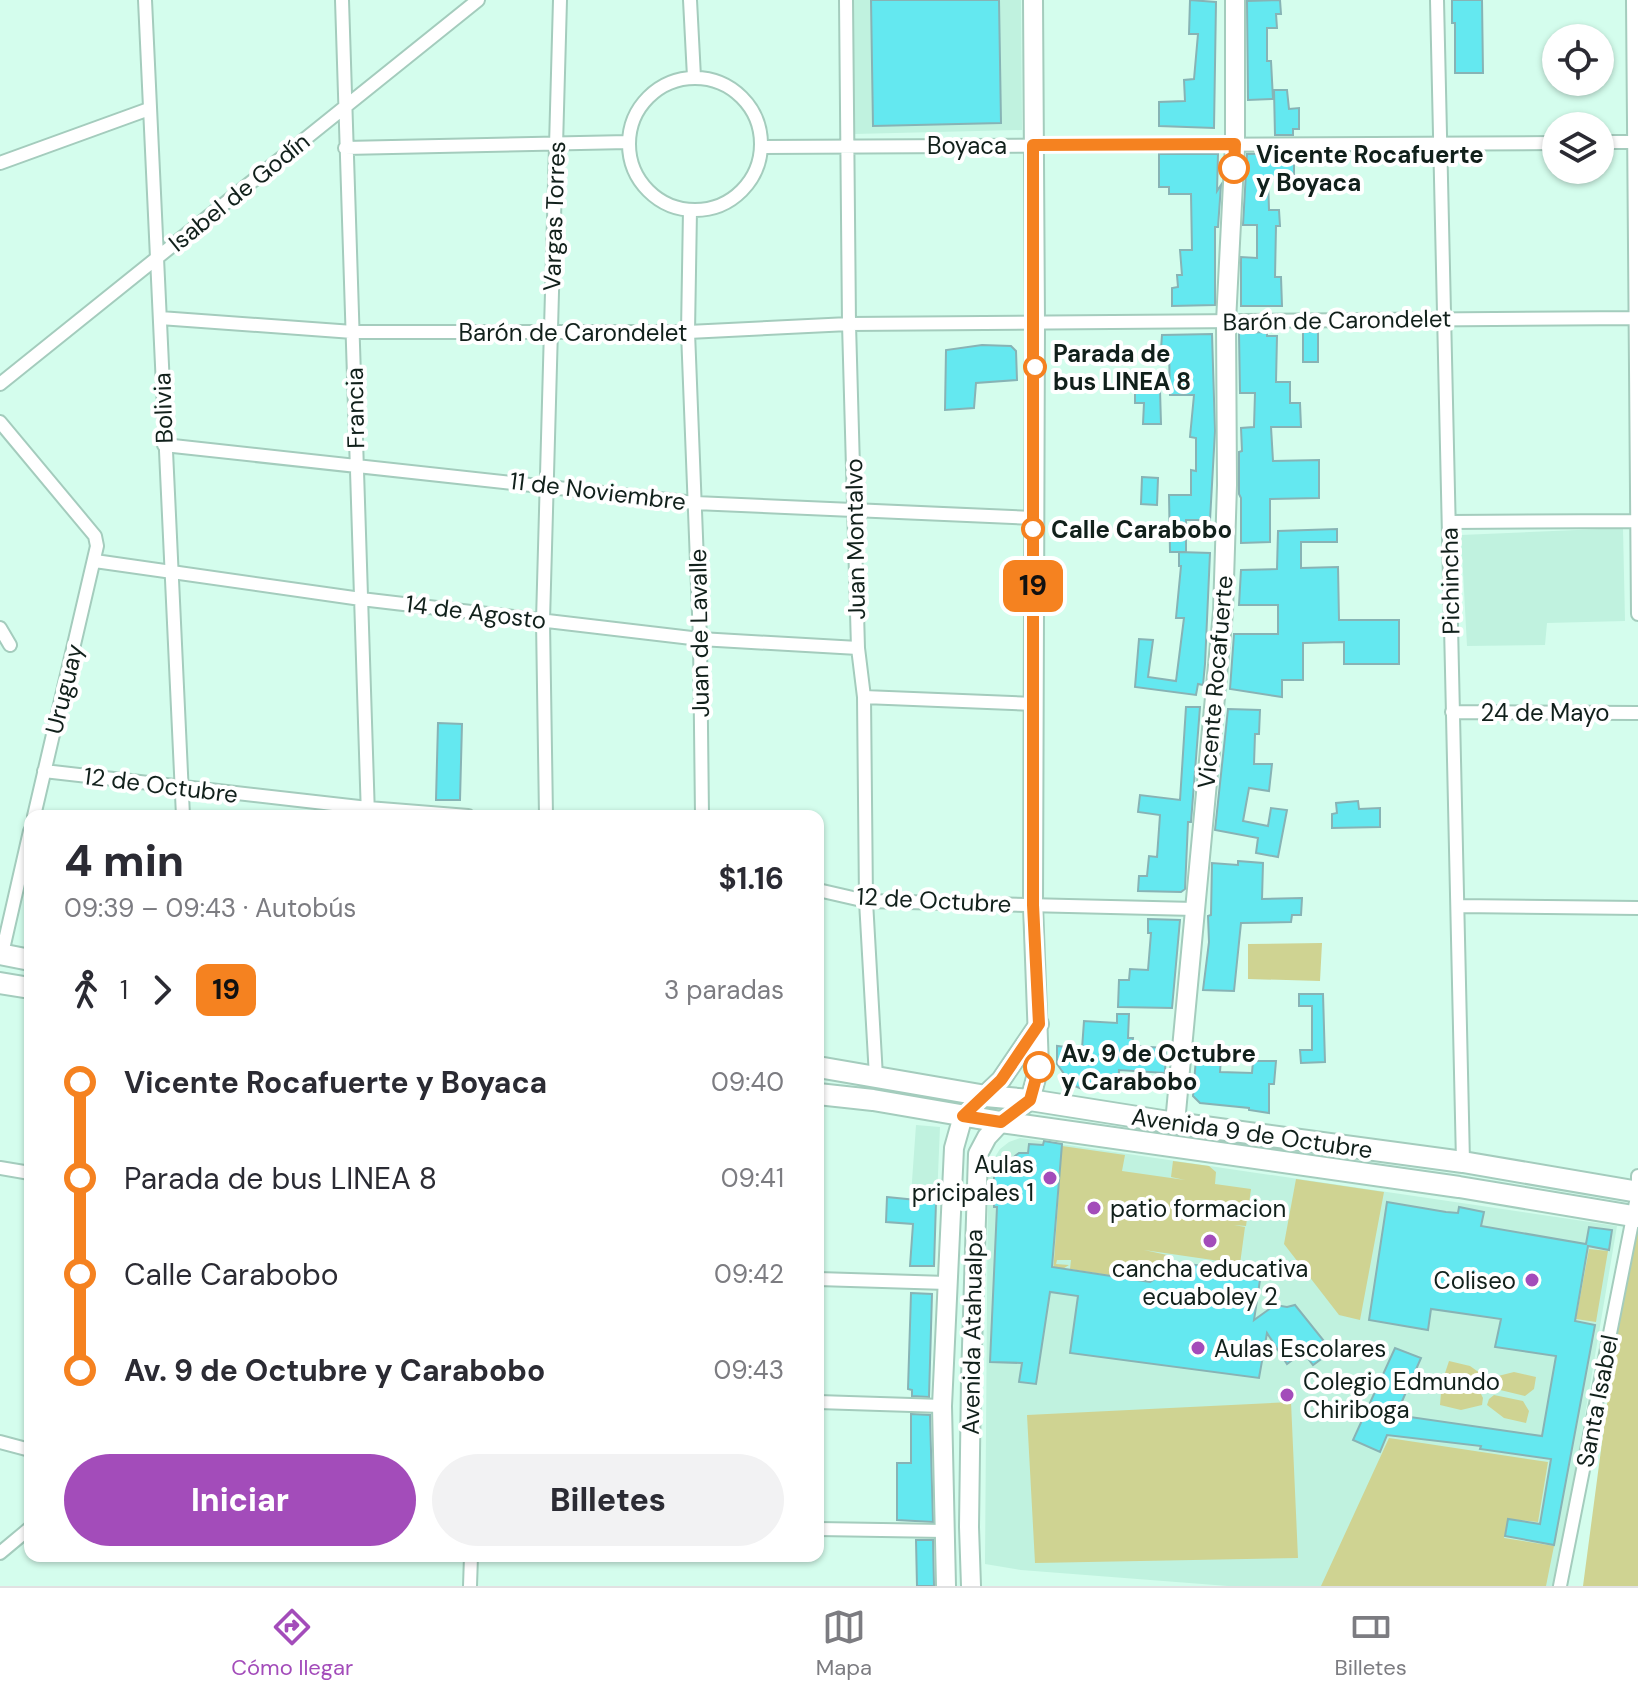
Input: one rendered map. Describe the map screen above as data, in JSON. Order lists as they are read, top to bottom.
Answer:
{
  "streets": {
    "main road": ["Vicente Rocafuerte", "Avenida 9 de Octubre", "Avenida Atahualpa"],
    "street": [
      "Boyaca",
      "Isabel de Godín",
      "Vargas Torres",
      "Barón de Carondelet",
      "Bolivia",
      "Francia",
      "11 de Noviembre",
      "Juan Montalvo",
      "Pichincha",
      "14 de Agosto",
      "Juan de Lavalle",
      "Uruguay",
      "24 de Mayo",
      "12 de Octubre",
      "Santa Isabel"
    ]
  },
  "crossings": [
    ["Boyaca", "Juan Montalvo"],
    ["Boyaca", "Pichincha"],
    ["Boyaca", "Juan de Lavalle"],
    ["Boyaca", "Vicente Rocafuerte"],
    ["Isabel de Godín", "Bolivia"],
    ["Isabel de Godín", "Francia"],
    ["Vargas Torres", "Barón de Carondelet"],
    ["Vargas Torres", "11 de Noviembre"],
    ["Vargas Torres", "14 de Agosto"],
    ["Barón de Carondelet", "Bolivia"],
    ["Barón de Carondelet", "Francia"],
    ["Barón de Carondelet", "Juan Montalvo"],
    ["Barón de Carondelet", "Pichincha"],
    ["Barón de Carondelet", "Juan de Lavalle"],
    ["Barón de Carondelet", "Vicente Rocafuerte"],
    ["Bolivia", "11 de Noviembre"],
    ["Bolivia", "14 de Agosto"],
    ["Bolivia", "12 de Octubre"],
    ["Francia", "11 de Noviembre"],
    ["Francia", "14 de Agosto"],
    ["11 de Noviembre", "Juan Montalvo"],
    ["11 de Noviembre", "Juan de Lavalle"],
    ["Juan Montalvo", "14 de Agosto"],
    ["Juan Montalvo", "12 de Octubre"],
    ["Juan Montalvo", "Avenida 9 de Octubre"],
    ["Pichincha", "24 de Mayo"],
    ["Pichincha", "Avenida 9 de Octubre"],
    ["14 de Agosto", "Juan de Lavalle"],
    ["14 de Agosto", "Uruguay"],
    ["Vicente Rocafuerte", "12 de Octubre"],
    ["Vicente Rocafuerte", "Avenida 9 de Octubre"],
    ["Uruguay", "12 de Octubre"],
    ["Avenida 9 de Octubre", "Avenida Atahualpa"],
    ["Avenida 9 de Octubre", "Santa Isabel"]
  ],
  "places": [
    "Vicente Rocafuerte y Boyaca",
    "Parada de bus LINEA 8",
    "Calle Carabobo",
    "Av. 9 de Octubre y Carabobo",
    "Aulas pricipales 1",
    "patio formacion",
    "cancha educativa ecuaboley 2",
    "Coliseo",
    "Aulas Escolares",
    "Colegio Edmundo Chiriboga"
  ],
  "lines": ["bus line 19"],
  "page": {
    "on_map": "19",
    "heading": ["4 min", "09:39 – 09:43 · Autobús", "$1.16"],
    "legs": ["1", "19", "3 paradas"],
    "list": [
      {
        "name": "Vicente Rocafuerte y Boyaca",
        "value": "09:40"
      },
      {
        "name": "Parada de bus LINEA 8",
        "value": "09:41"
      },
      {
        "name": "Calle Carabobo",
        "value": "09:42"
      },
      {
        "name": "Av. 9 de Octubre y Carabobo",
        "value": "09:43"
      }
    ],
    "buttons": ["Iniciar", "Billetes"],
    "tabs": ["Cómo llegar", "Mapa", "Billetes"]
  }
}
